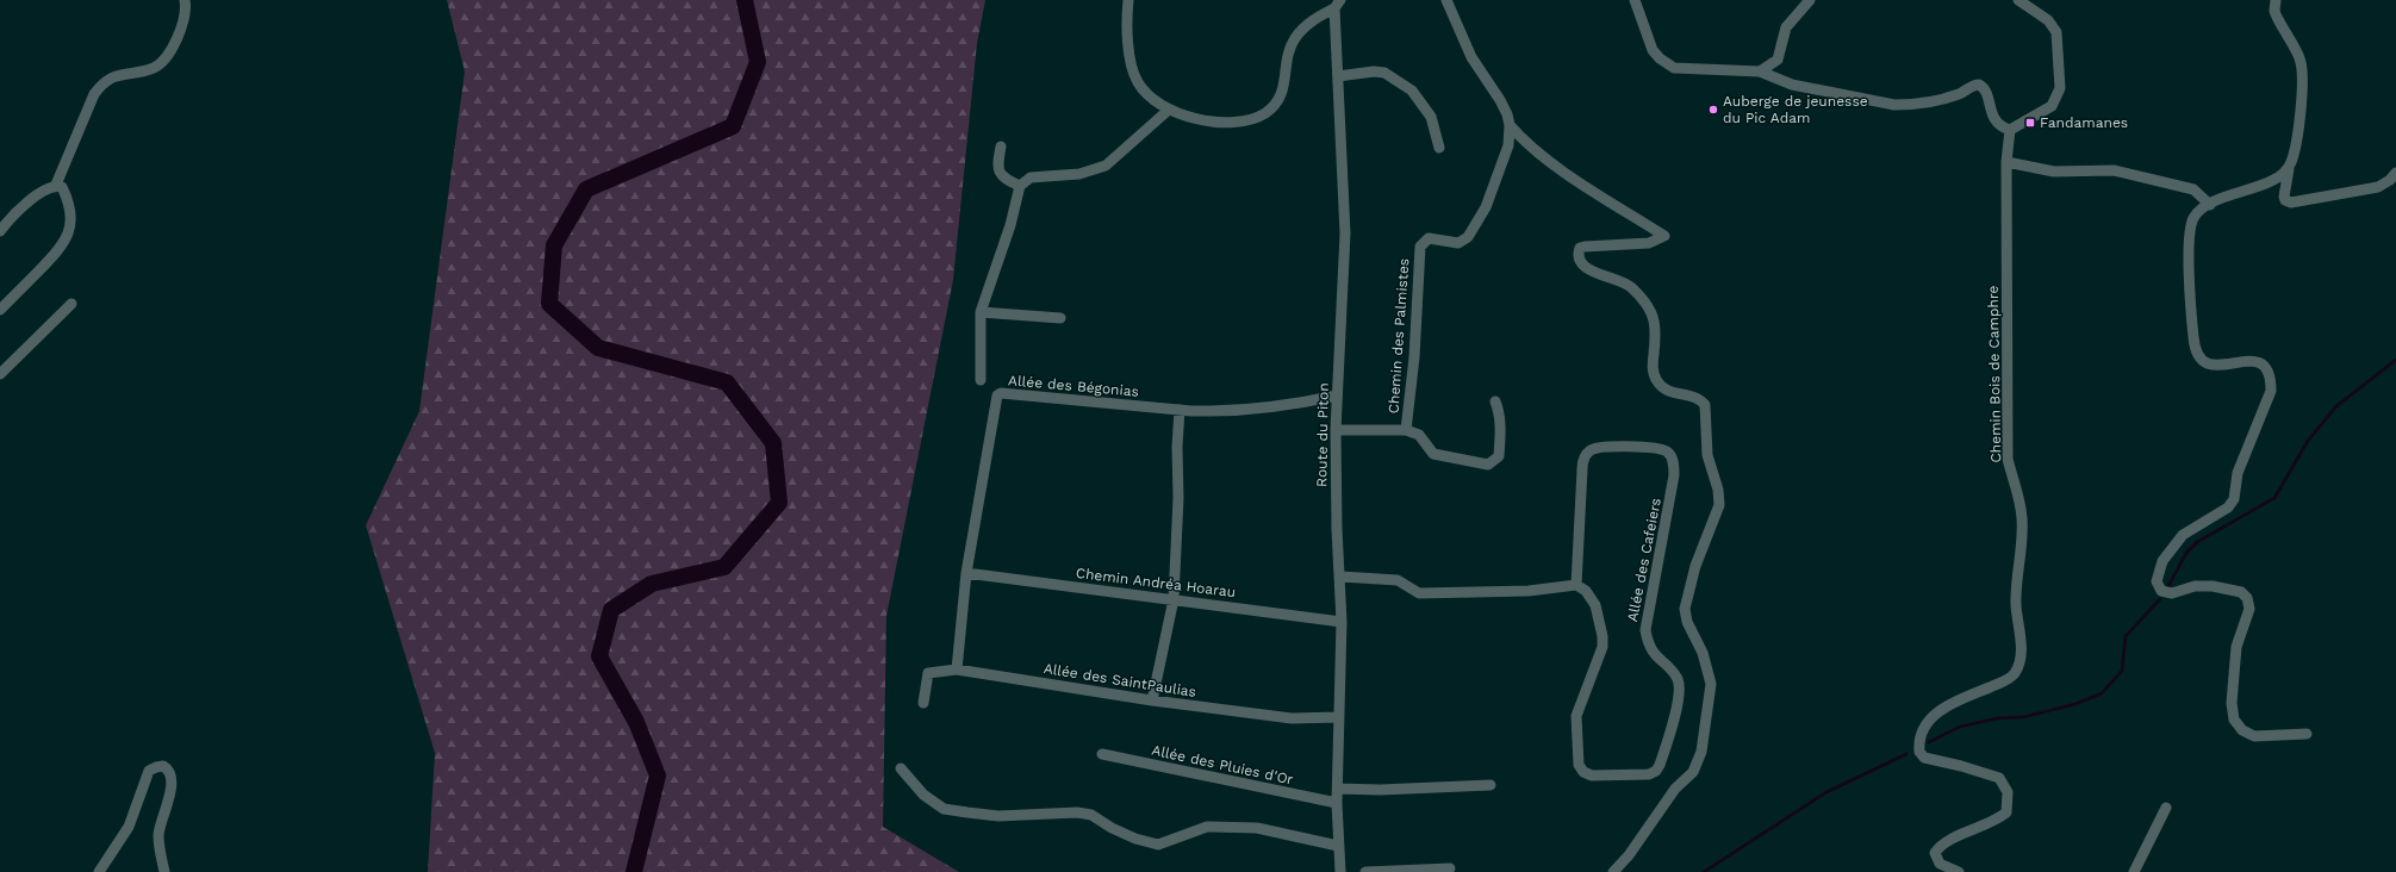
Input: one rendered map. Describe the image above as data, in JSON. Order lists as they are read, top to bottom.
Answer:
{
  "streets": {
    "street": [
      "Chemin des Palmistes",
      "Chemin Bois de Camphre",
      "Allée des Bégonias",
      "Route du Piton",
      "Allée des Cafeiers",
      "Chemin Andréa Hoarau",
      "Allée des SaintPaulias",
      "Allée des Pluies d'Or"
    ]
  },
  "crossings": [
    ["Chemin des Palmistes", "Route du Piton"],
    ["Allée des Bégonias", "Route du Piton"],
    ["Allée des Bégonias", "Chemin Andréa Hoarau"],
    ["Allée des Bégonias", "Allée des SaintPaulias"],
    ["Route du Piton", "Chemin Andréa Hoarau"],
    ["Route du Piton", "Allée des SaintPaulias"],
    ["Route du Piton", "Allée des Pluies d'Or"]
  ],
  "places": {
    "other": ["Auberge de jeunesse du Pic Adam"],
    "transit": ["Fandamanes"]
  }
}
